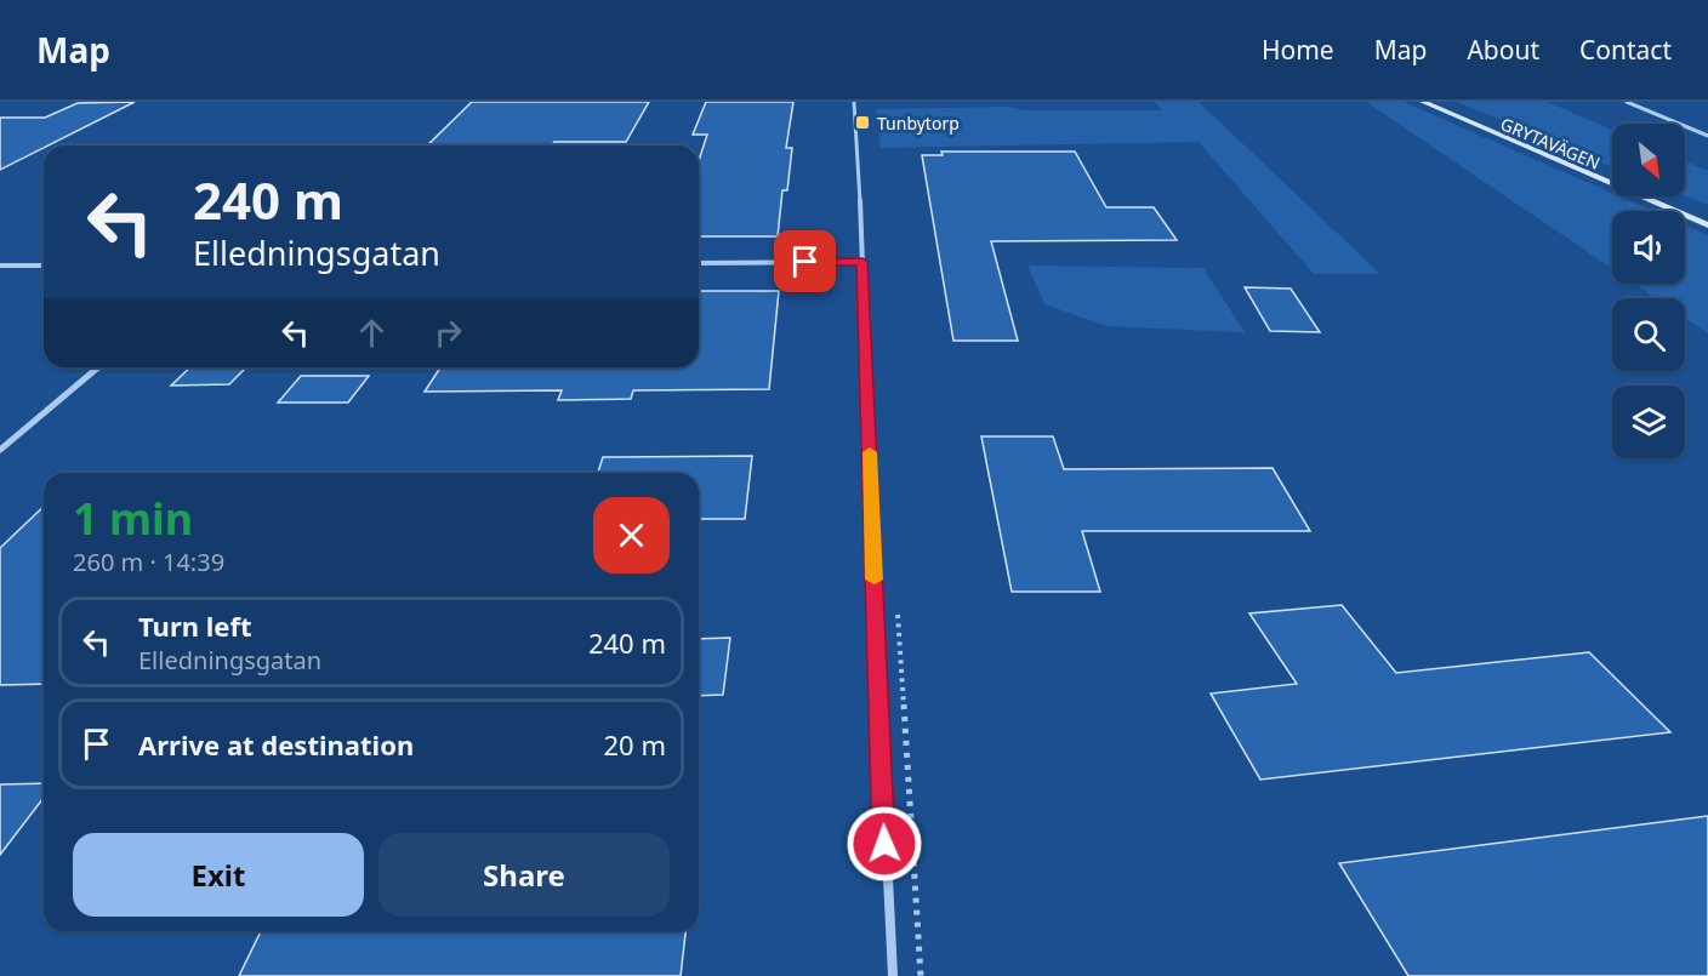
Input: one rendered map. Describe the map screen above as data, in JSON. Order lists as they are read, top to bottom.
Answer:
{
  "streets": {
    "street": ["GRYTAVÄGEN"]
  },
  "places": {
    "transit": ["Tunbytorp"]
  },
  "north": "bottom right",
  "page": {
    "header": "Map",
    "nav": [
      "Home",
      "Map",
      "About",
      "Contact"
    ],
    "turn": ["240 m", "Elledningsgatan"],
    "heading": ["1 min", "260 m · 14:39"],
    "list": [
      {
        "name": "Turn left",
        "note": "Elledningsgatan",
        "value": "240 m"
      },
      {
        "name": "Arrive at destination",
        "value": "20 m"
      }
    ],
    "buttons": ["Exit", "Share"]
  }
}
